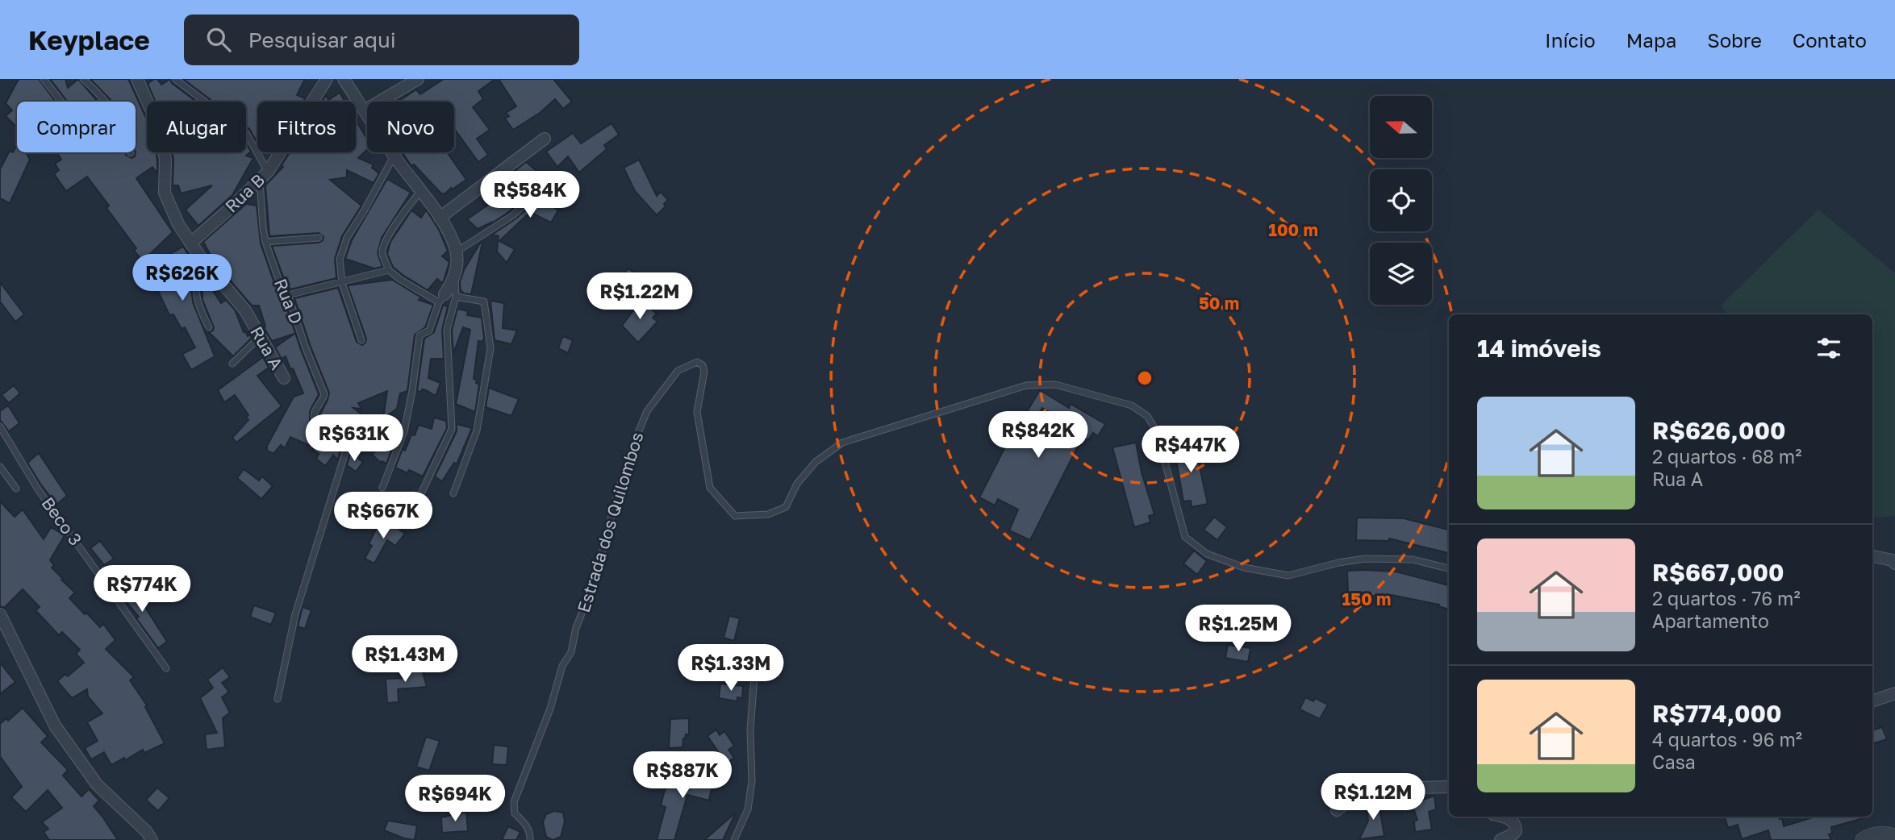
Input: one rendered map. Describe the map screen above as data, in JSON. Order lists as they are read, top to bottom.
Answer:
{
  "streets": {
    "street": ["Rua B", "Rua A"],
    "lane": ["Rua D", "Beco 3", "Estrada dos Quilombos"]
  },
  "crossings": [
    ["Rua B", "Rua D"],
    ["Rua B", "Rua A"]
  ],
  "north": "left",
  "page": {
    "header": "Keyplace",
    "search": "Pesquisar aqui",
    "nav": [
      "Início",
      "Mapa",
      "Sobre",
      "Contato"
    ],
    "chip": [
      "Comprar",
      "Alugar",
      "Filtros",
      "Novo"
    ],
    "price": [
      "R$584K",
      "R$626K",
      "R$1.22M",
      "R$842K",
      "R$631K",
      "R$447K",
      "R$667K",
      "R$774K",
      "R$1.25M",
      "R$1.43M",
      "R$1.33M",
      "R$887K",
      "R$1.12M",
      "R$694K"
    ],
    "heading": "14 imóveis",
    "list": [
      {
        "name": "R$626,000",
        "note": "2 quartos · 68 m² · Rua A"
      },
      {
        "name": "R$667,000",
        "note": "2 quartos · 76 m² · Apartamento"
      },
      {
        "name": "R$774,000",
        "note": "4 quartos · 96 m² · Casa"
      }
    ]
  },
  "rings": ["100 m", "50 m", "150 m"]
}
